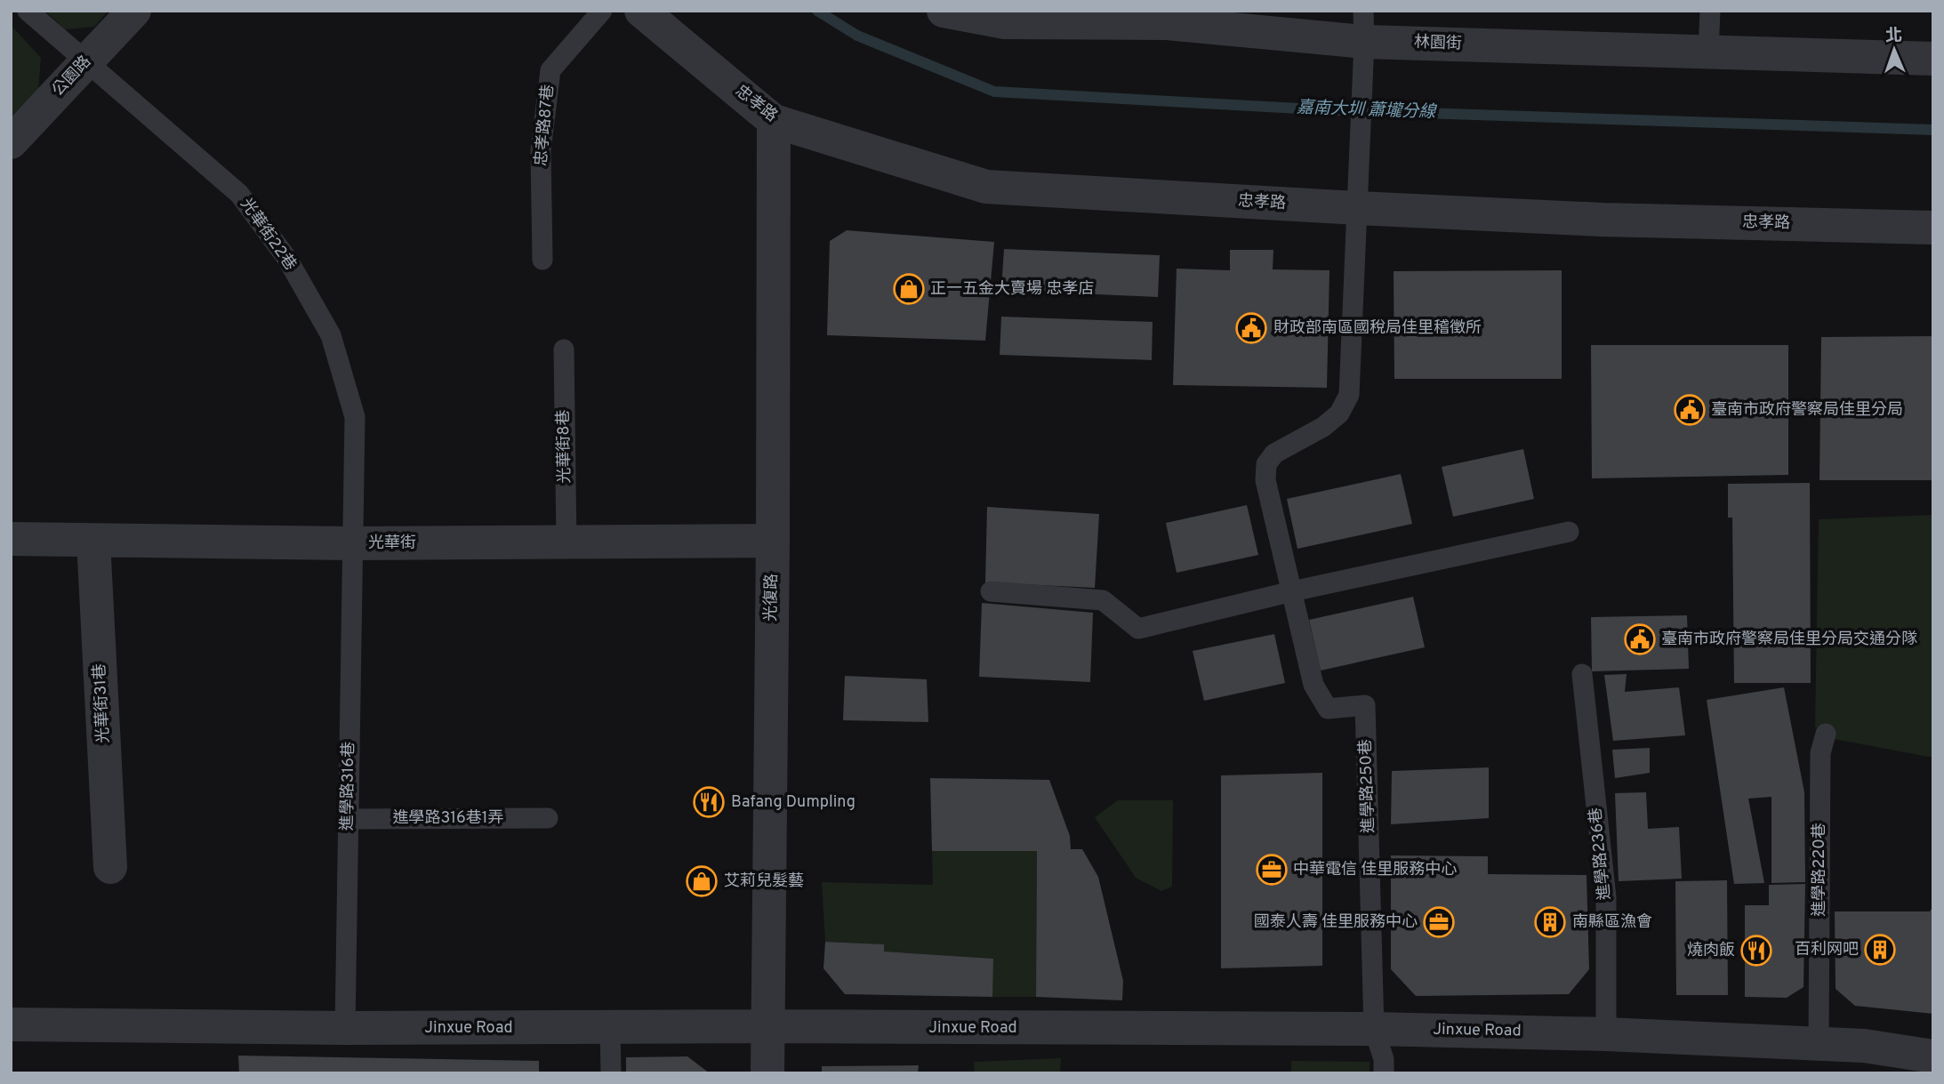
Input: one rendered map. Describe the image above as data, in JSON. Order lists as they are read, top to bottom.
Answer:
{
  "streets": {
    "street": [
      "林園街",
      "公園路",
      "忠孝路",
      "光華街",
      "光復路",
      "光華街31巷",
      "Jinxue Road"
    ],
    "lane": [
      "忠孝路87巷",
      "光華街22巷",
      "光華街8巷",
      "進學路316巷",
      "進學路250巷",
      "進學路316巷1弄",
      "進學路236巷",
      "進學路220巷"
    ]
  },
  "crossings": [
    ["公園路", "光華街22巷"],
    ["忠孝路", "光復路"],
    ["忠孝路", "進學路250巷"],
    ["光華街22巷", "光華街"],
    ["光華街22巷", "進學路316巷"],
    ["光華街8巷", "光華街"],
    ["光華街", "光復路"],
    ["光華街", "光華街31巷"],
    ["光華街", "進學路316巷"],
    ["光復路", "Jinxue Road"],
    ["進學路316巷", "進學路316巷1弄"],
    ["進學路316巷", "Jinxue Road"],
    ["進學路250巷", "Jinxue Road"],
    ["進學路236巷", "Jinxue Road"],
    ["進學路220巷", "Jinxue Road"]
  ],
  "water": ["嘉南大圳 蕭壠分線"],
  "places": {
    "shop": ["正一五金大賣場 忠孝店", "艾莉兒髮藝"],
    "public building": ["財政部南區國稅局佳里稽徵所", "臺南市政府警察局佳里分局", "臺南市政府警察局佳里分局交通分隊"],
    "restaurant": ["Bafang Dumpling", "燒肉飯"],
    "office": ["中華電信 佳里服務中心", "國泰人壽 佳里服務中心"],
    "building": ["南縣區漁會", "百利网吧"]
  },
  "north": "top"
}
